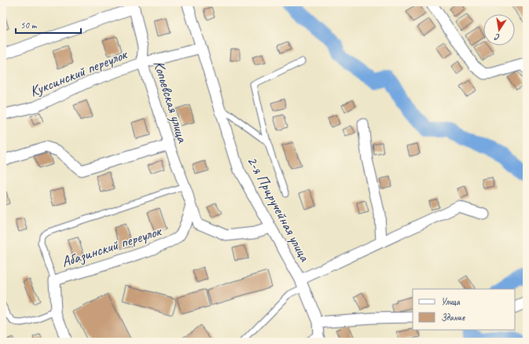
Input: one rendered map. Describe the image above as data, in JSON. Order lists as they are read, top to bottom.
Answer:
{
  "streets": {
    "street": [
      "Куксинский переулок",
      "Копьевская улица",
      "2-я Приручейная улица",
      "Абазинский переулок"
    ]
  },
  "crossings": [
    ["Куксинский переулок", "Копьевская улица"],
    ["Куксинский переулок", "2-я Приручейная улица"],
    ["Копьевская улица", "Абазинский переулок"]
  ],
  "legend": ["Улица", "Здание"],
  "scale_bar": "50 m",
  "north": "bottom"
}
